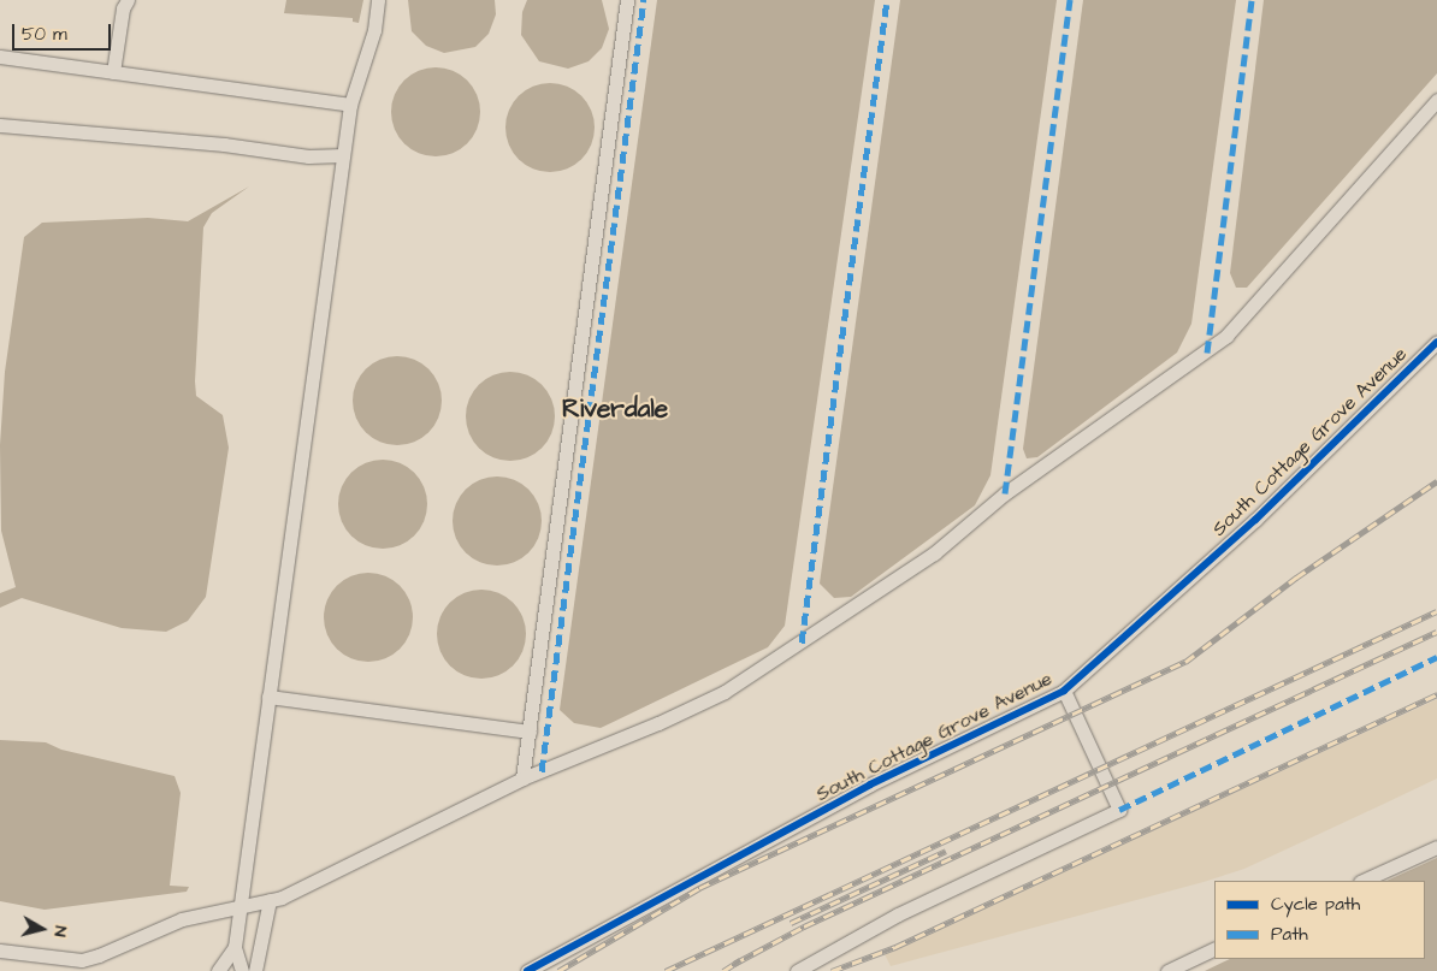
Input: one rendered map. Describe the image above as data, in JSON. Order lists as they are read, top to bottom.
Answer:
{
  "streets": {
    "street": ["South Cottage Grove Avenue"]
  },
  "districts": ["Riverdale"],
  "legend": ["Cycle path", "Path"],
  "scale_bar": "50 m",
  "north": "right"
}
